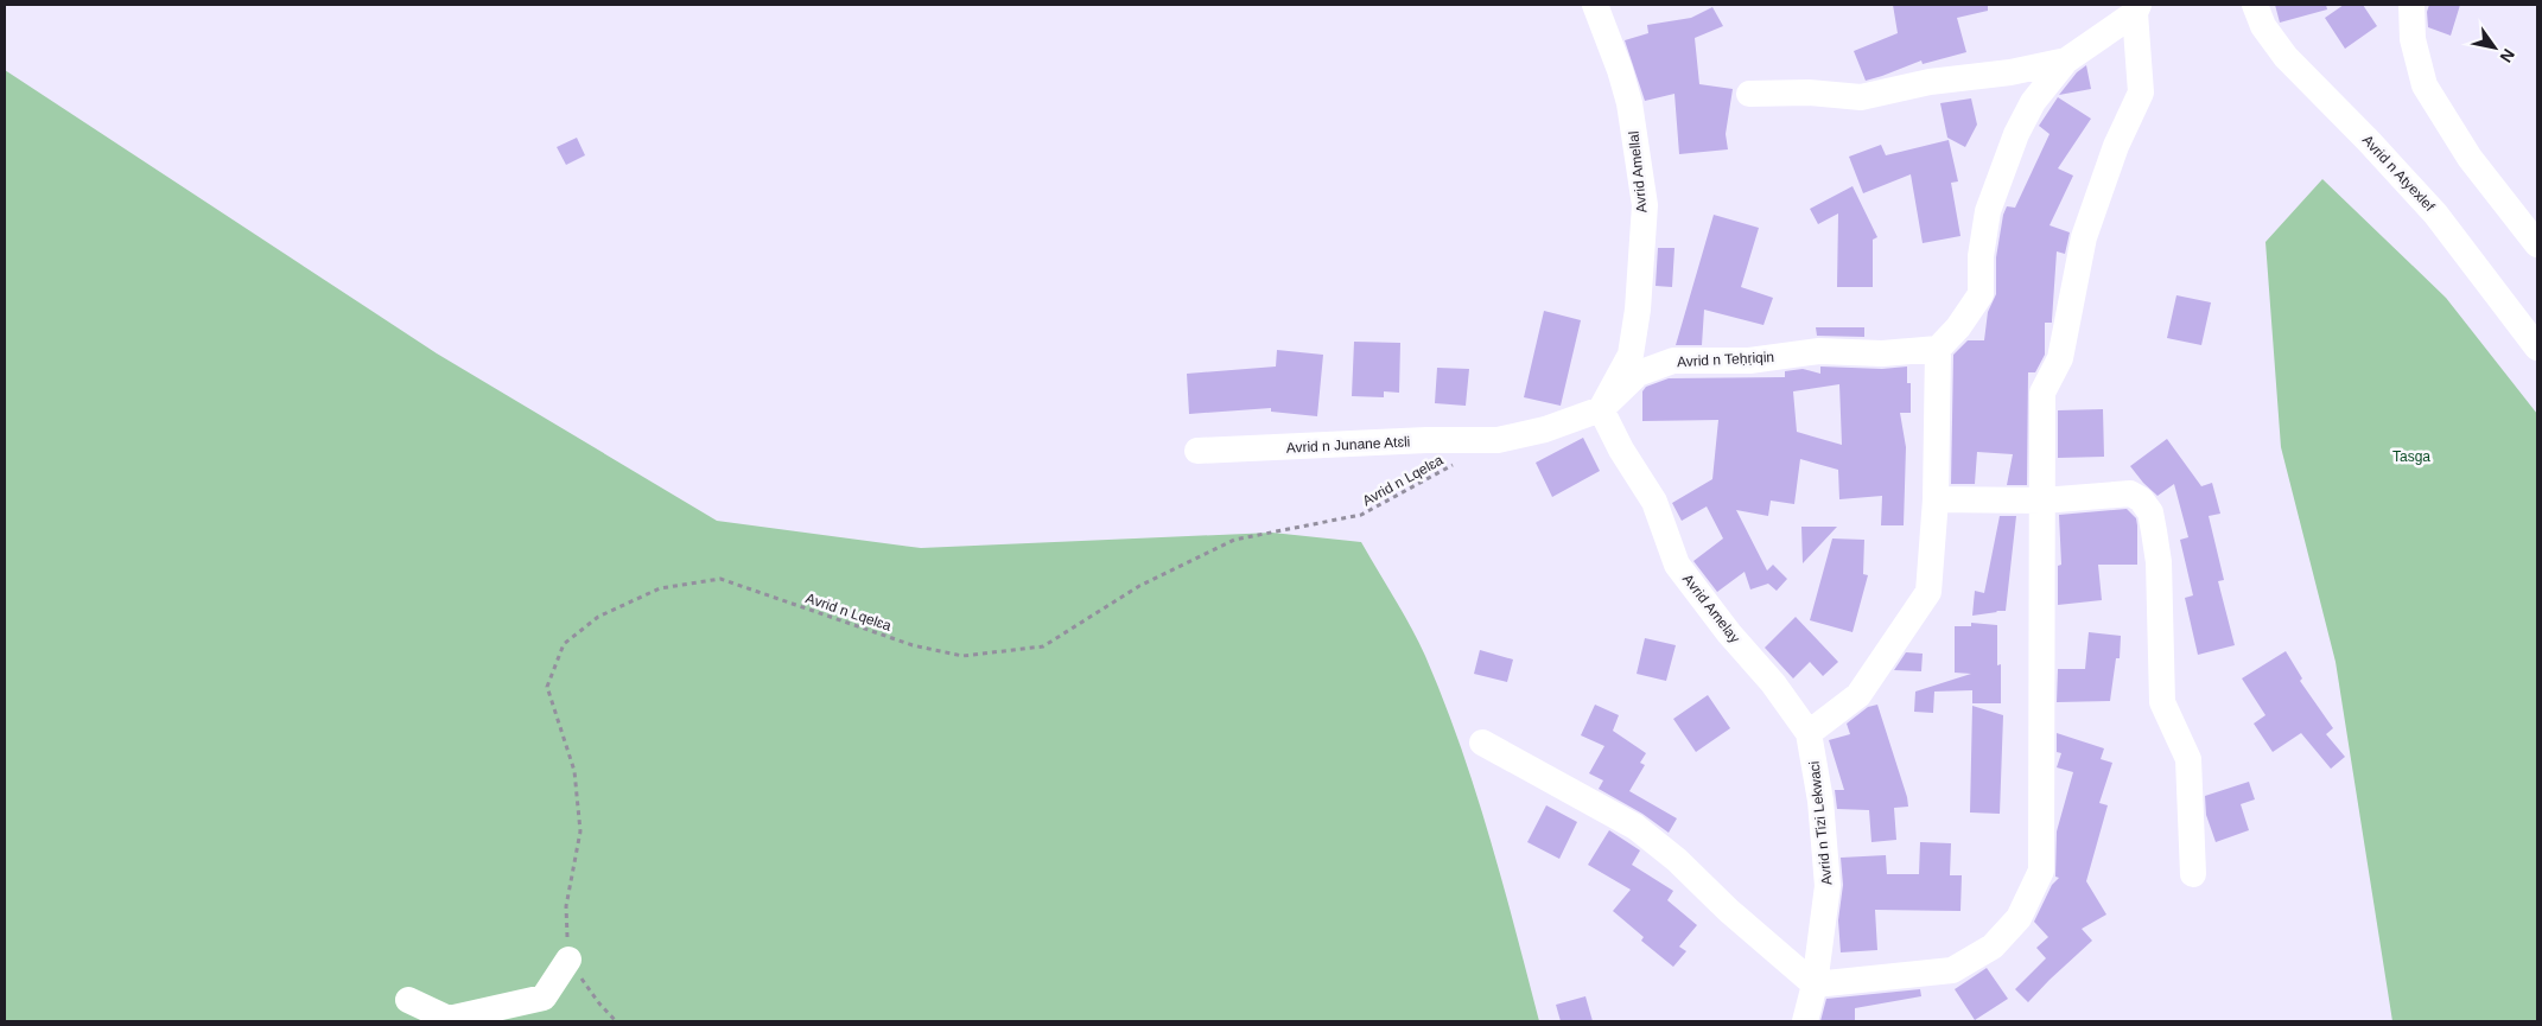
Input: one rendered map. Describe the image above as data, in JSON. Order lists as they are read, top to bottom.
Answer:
{
  "streets": {
    "street": [
      "Avrid Amellal",
      "Avrid n Atyexlef",
      "Avrid n Teḥṛiqin",
      "Avrid n Junane Atɛli",
      "Avrid Amelay",
      "Avrid n Tizi Lekwaci"
    ],
    "path": ["Avrid n Lqelɛa"]
  },
  "crossings": [
    ["Avrid Amellal", "Avrid n Teḥṛiqin"],
    ["Avrid Amellal", "Avrid Amelay"],
    ["Avrid n Teḥṛiqin", "Avrid n Junane Atɛli"],
    ["Avrid n Teḥṛiqin", "Avrid Amelay"],
    ["Avrid Amelay", "Avrid n Tizi Lekwaci"]
  ],
  "parks": ["Tasga"],
  "north": "bottom right"
}
